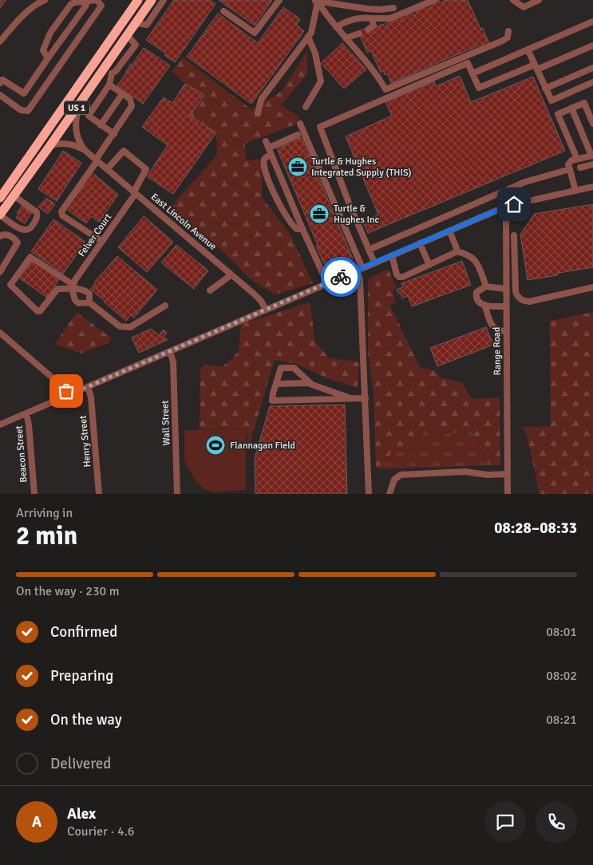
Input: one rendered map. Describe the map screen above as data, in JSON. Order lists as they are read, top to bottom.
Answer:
{
  "streets": {
    "highway": ["US 1"],
    "street": [
      "East Lincoln Avenue",
      "Felver Court",
      "Range Road",
      "Wall Street",
      "Henry Street",
      "Beacon Street"
    ]
  },
  "crossings": [
    ["US 1", "East Lincoln Avenue"],
    ["East Lincoln Avenue", "Felver Court"]
  ],
  "places": {
    "office": ["Turtle & Hughes Integrated Supply (THIS)", "Turtle & Hughes Inc"],
    "sports": ["Flannagan Field"]
  },
  "page": {
    "heading": ["2 min", "Arriving in", "08:28–08:33"],
    "panel": ["Alex", "Courier · 4.6"],
    "bar": "On the way · 230 m",
    "list": [
      ["Confirmed", "08:01"],
      ["Preparing", "08:02"],
      ["On the way", "08:21"],
      "Delivered"
    ],
    "round": "A"
  }
}
